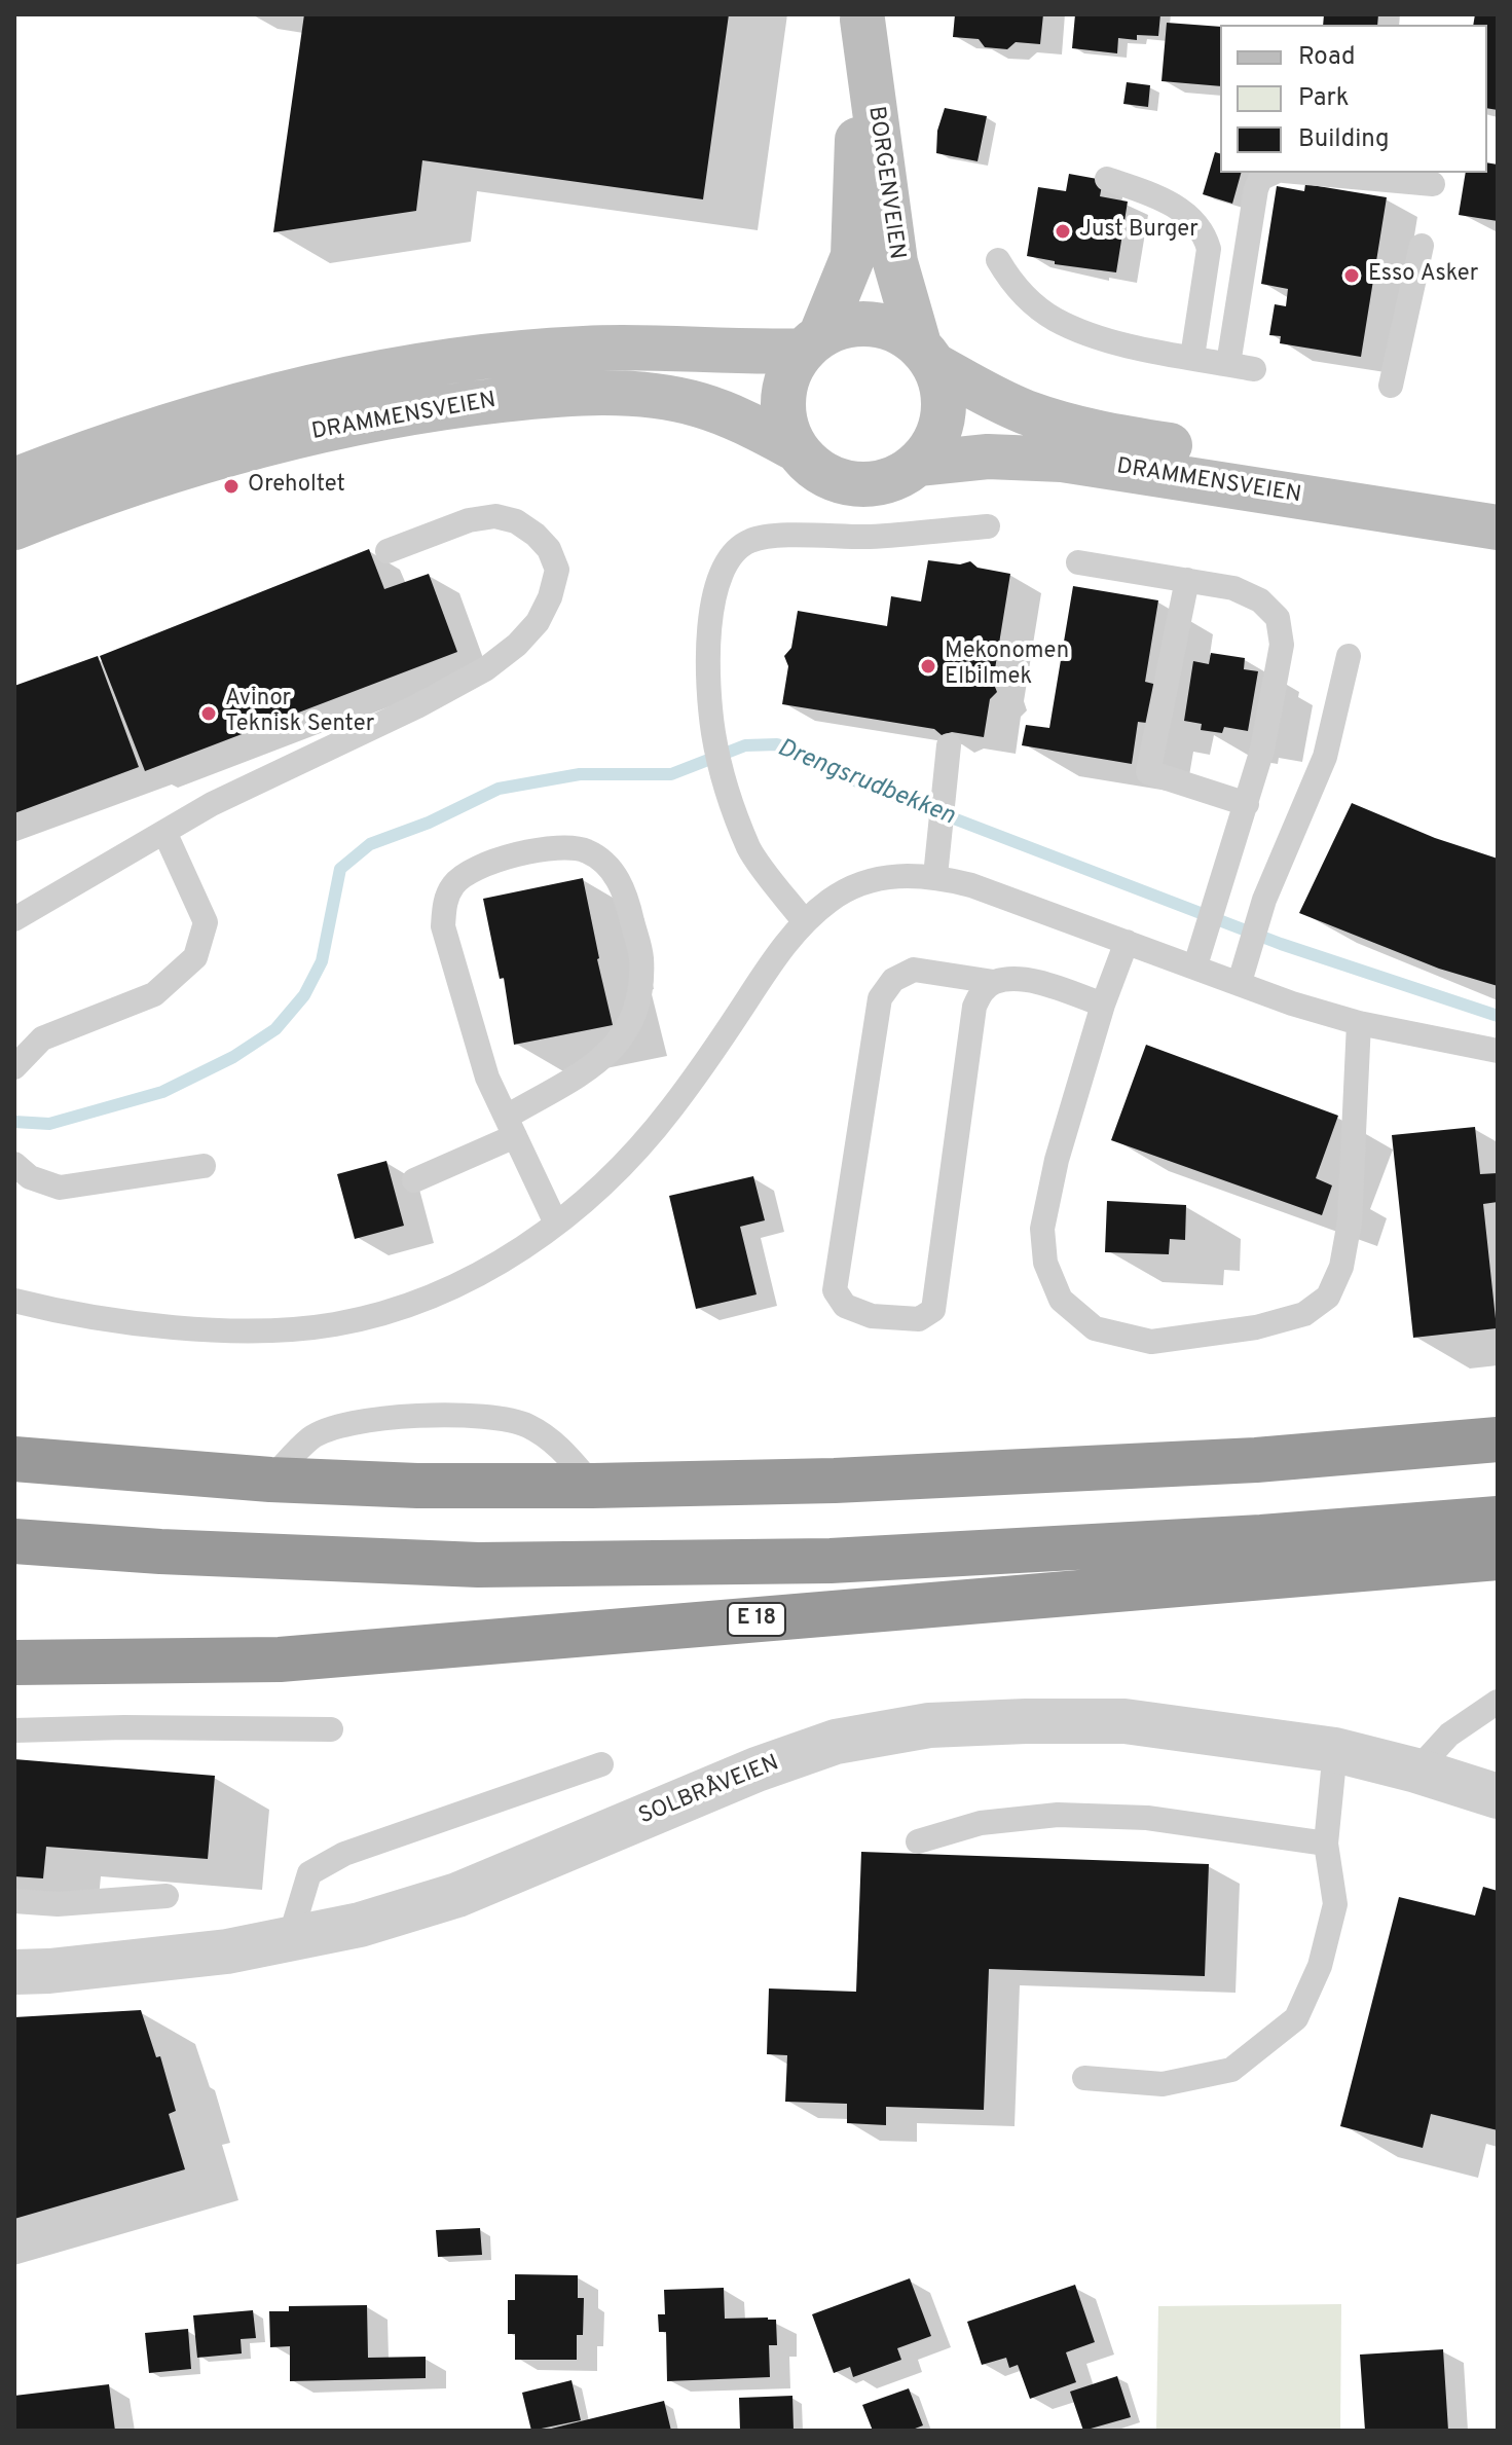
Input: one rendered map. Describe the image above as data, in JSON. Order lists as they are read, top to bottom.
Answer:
{
  "streets": {
    "highway": ["E 18"],
    "main road": ["BORGENVEIEN", "DRAMMENSVEIEN"],
    "street": ["SOLBRÅVEIEN"]
  },
  "crossings": [
    ["BORGENVEIEN", "DRAMMENSVEIEN"]
  ],
  "water": ["Drengsrudbekken"],
  "places": [
    "Just Burger",
    "Esso Asker",
    "Oreholtet",
    "Mekonomen Elbilmek",
    "Avinor Teknisk Senter"
  ],
  "legend": ["Road", "Park", "Building"]
}
